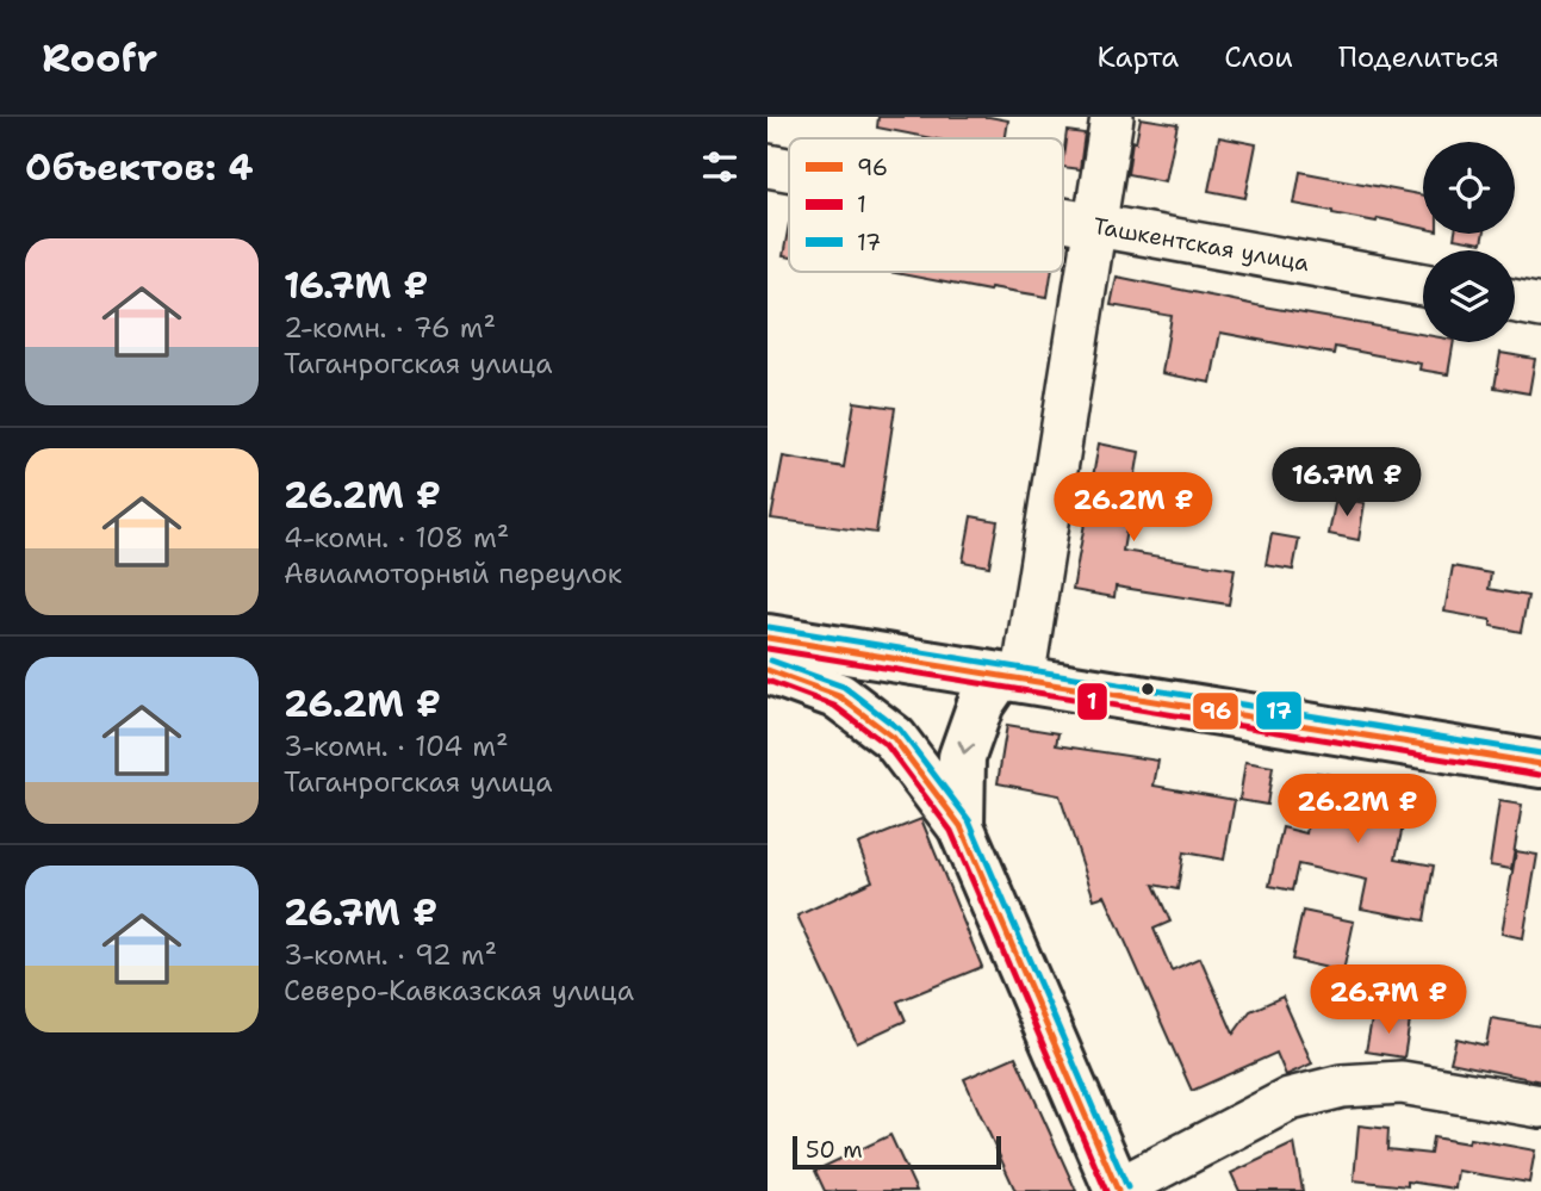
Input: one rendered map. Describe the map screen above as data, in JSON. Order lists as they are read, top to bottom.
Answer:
{
  "streets": {
    "street": ["Ташкентская улица"]
  },
  "lines": ["transit line 17", "transit line 96", "transit line 1"],
  "legend": ["96", "1", "17"],
  "scale_bar": "50 m",
  "page": {
    "header": "Roofr",
    "nav": ["Карта", "Слои", "Поделиться"],
    "heading": "Объектов: 4",
    "list": [
      {
        "name": "16.7M ₽",
        "note": "2-комн. · 76 m² · Таганрогская улица"
      },
      {
        "name": "26.2M ₽",
        "note": "4-комн. · 108 m² · Авиамоторный переулок"
      },
      {
        "name": "26.2M ₽",
        "note": "3-комн. · 104 m² · Таганрогская улица"
      },
      {
        "name": "26.7M ₽",
        "note": "3-комн. · 92 m² · Северо-Кавказская улица"
      }
    ],
    "price": [
      "16.7M ₽",
      "26.2M ₽",
      "26.2M ₽",
      "26.7M ₽"
    ],
    "scale": "50 m"
  }
}
